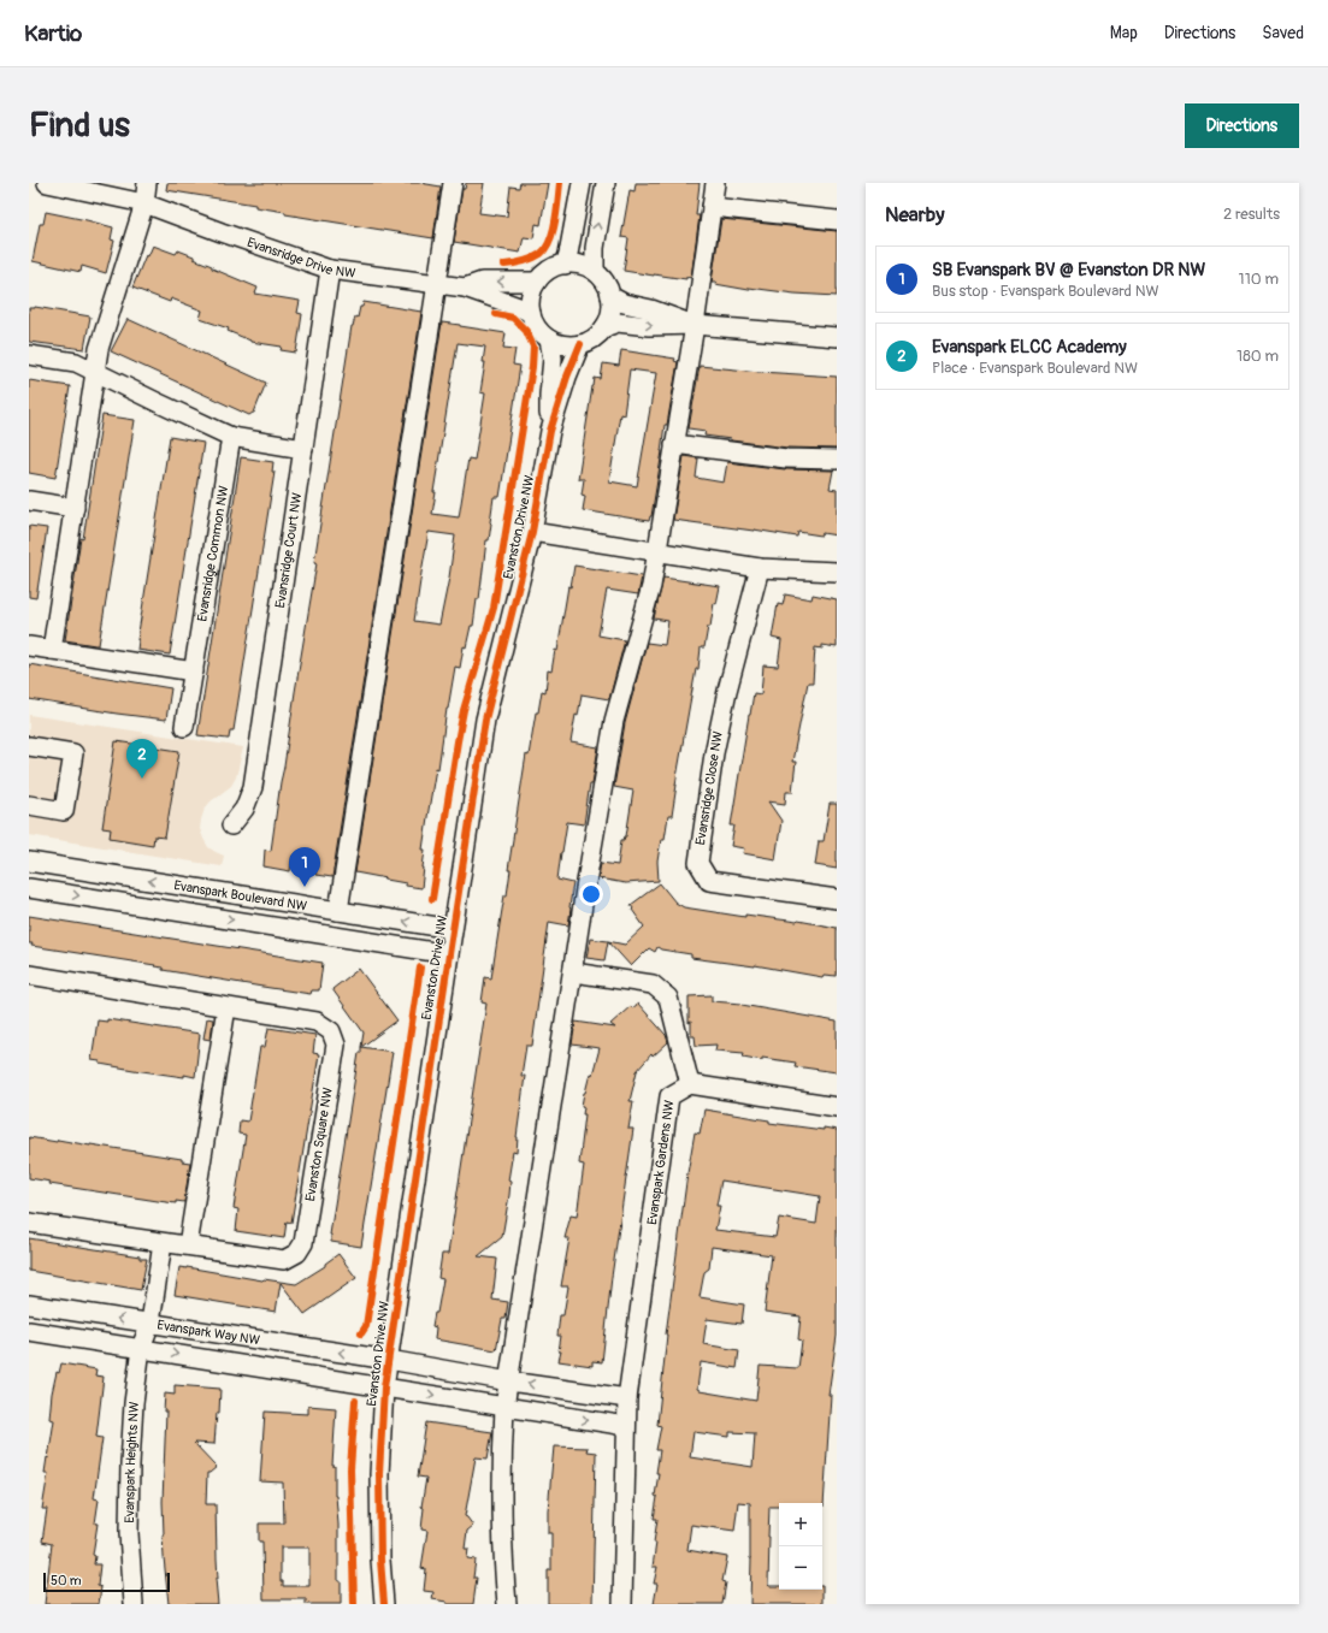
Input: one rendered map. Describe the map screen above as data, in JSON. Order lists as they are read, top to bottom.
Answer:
{
  "streets": {
    "street": [
      "Evansridge Drive NW",
      "Evanston Drive NW",
      "Evansridge Court NW",
      "Evansridge Common NW",
      "Evansridge Close NW",
      "Evanspark Boulevard NW",
      "Evanston Square NW",
      "Evanspark Gardens NW",
      "Evanspark Way NW",
      "Evanspark Heights NW"
    ]
  },
  "crossings": [
    ["Evansridge Drive NW", "Evanston Drive NW"],
    ["Evansridge Drive NW", "Evansridge Court NW"],
    ["Evanston Drive NW", "Evanspark Boulevard NW"],
    ["Evanston Drive NW", "Evanspark Way NW"],
    ["Evanspark Way NW", "Evanspark Heights NW"]
  ],
  "scale_bar": "50 m",
  "page": {
    "header": "Kartio",
    "nav": ["Map", "Directions", "Saved"],
    "buttons": "Directions",
    "title": "Find us",
    "heading": ["Nearby", "2 results"],
    "list": [
      {
        "mark": "1",
        "name": "SB Evanspark BV @ Evanston DR NW",
        "note": "Bus stop · Evanspark Boulevard NW",
        "value": "110 m"
      },
      {
        "mark": "2",
        "name": "Evanspark ELCC Academy",
        "note": "Place · Evanspark Boulevard NW",
        "value": "180 m"
      }
    ],
    "pins": ["2", "1"],
    "map_buttons": ["+", "−"],
    "scale": "50 m"
  }
}
